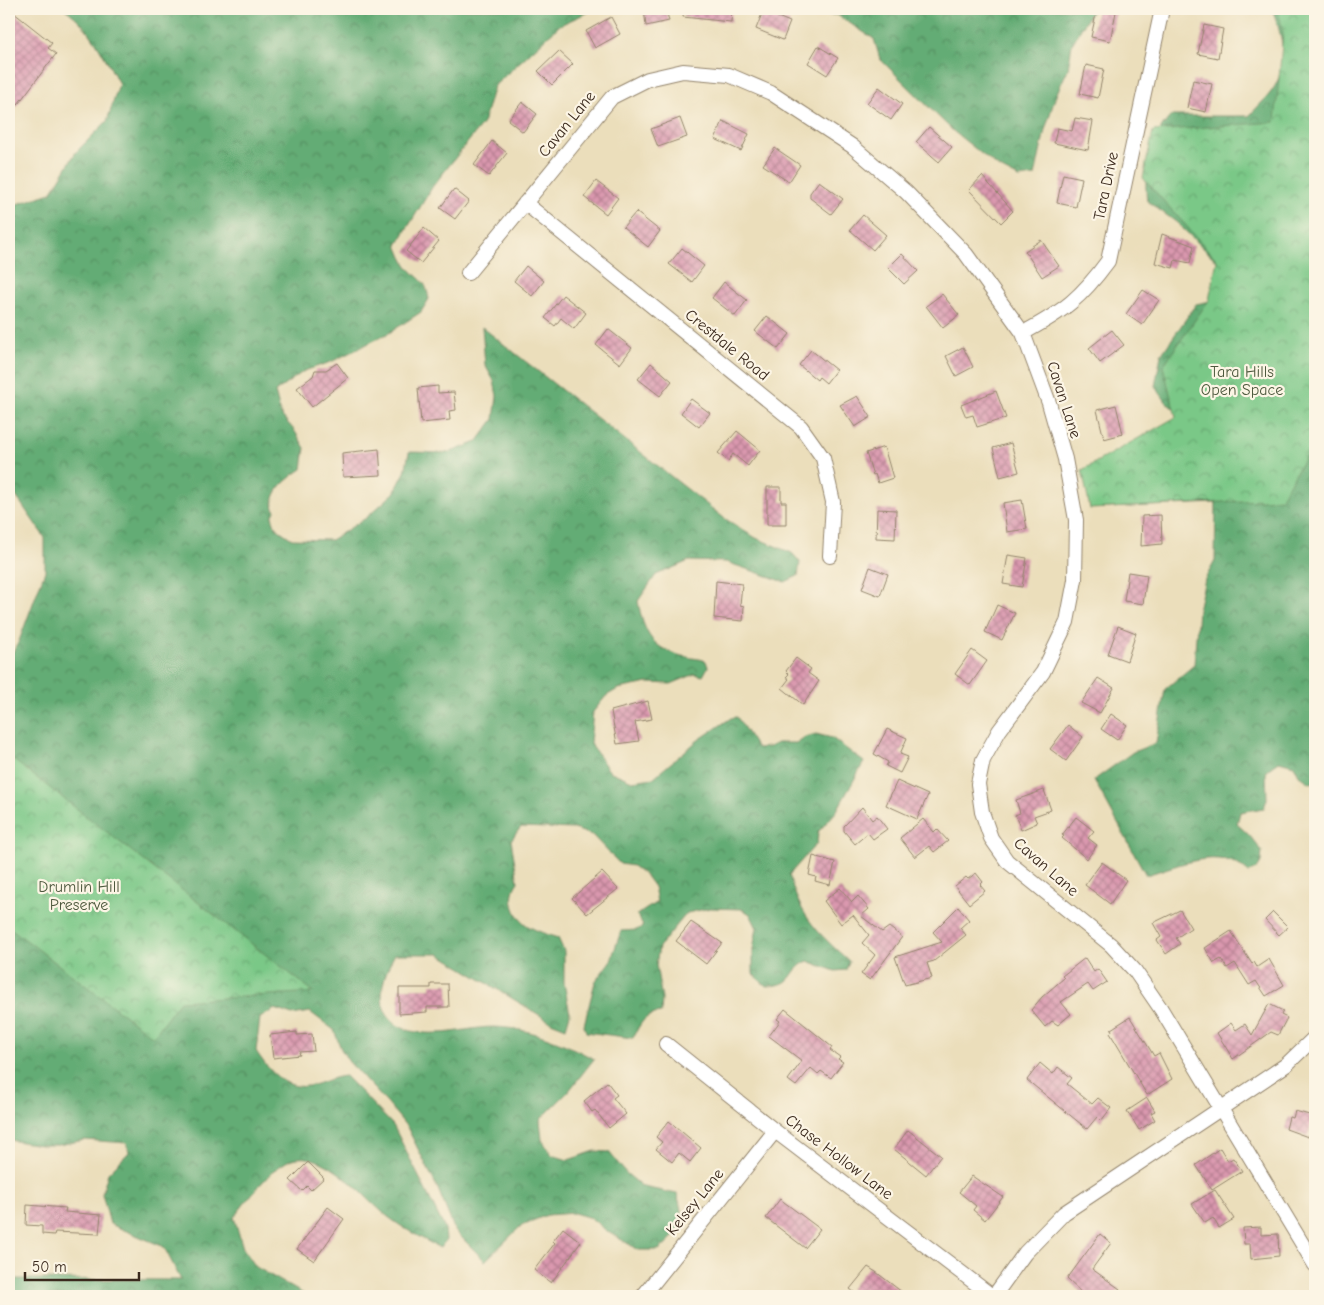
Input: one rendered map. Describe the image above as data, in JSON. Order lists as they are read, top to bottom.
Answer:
{
  "streets": {
    "street": [
      "Cavan Lane",
      "Tara Drive",
      "Crestdale Road",
      "Chase Hollow Lane",
      "Kelsey Lane"
    ]
  },
  "crossings": [
    ["Cavan Lane", "Tara Drive"],
    ["Cavan Lane", "Crestdale Road"],
    ["Cavan Lane", "Chase Hollow Lane"],
    ["Chase Hollow Lane", "Kelsey Lane"]
  ],
  "parks": ["Tara Hills Open Space", "Drumlin Hill Preserve"],
  "scale_bar": "50 m"
}
